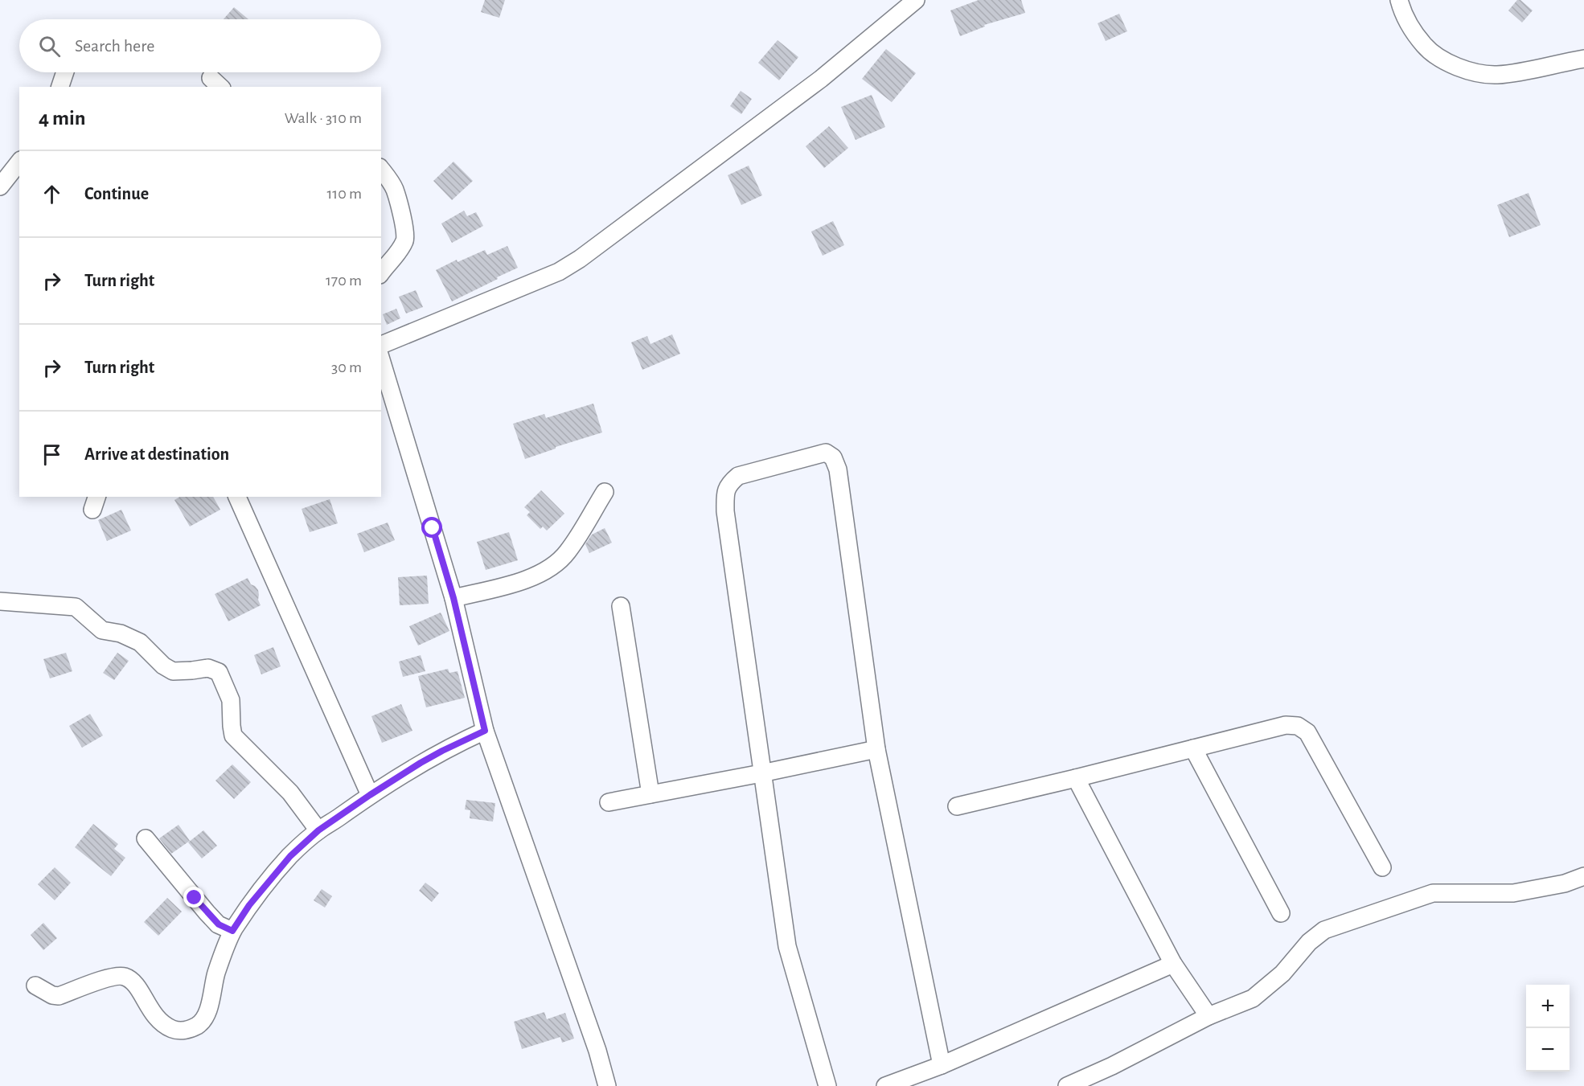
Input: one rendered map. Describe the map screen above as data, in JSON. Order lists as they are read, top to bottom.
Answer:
{
  "page": {
    "search": "Search here",
    "heading": ["4 min", "Walk · 310 m"],
    "list": [
      ["Continue", "110 m"],
      ["Turn right", "170 m"],
      ["Turn right", "30 m"],
      "Arrive at destination"
    ],
    "map_buttons": ["+", "−"]
  }
}
